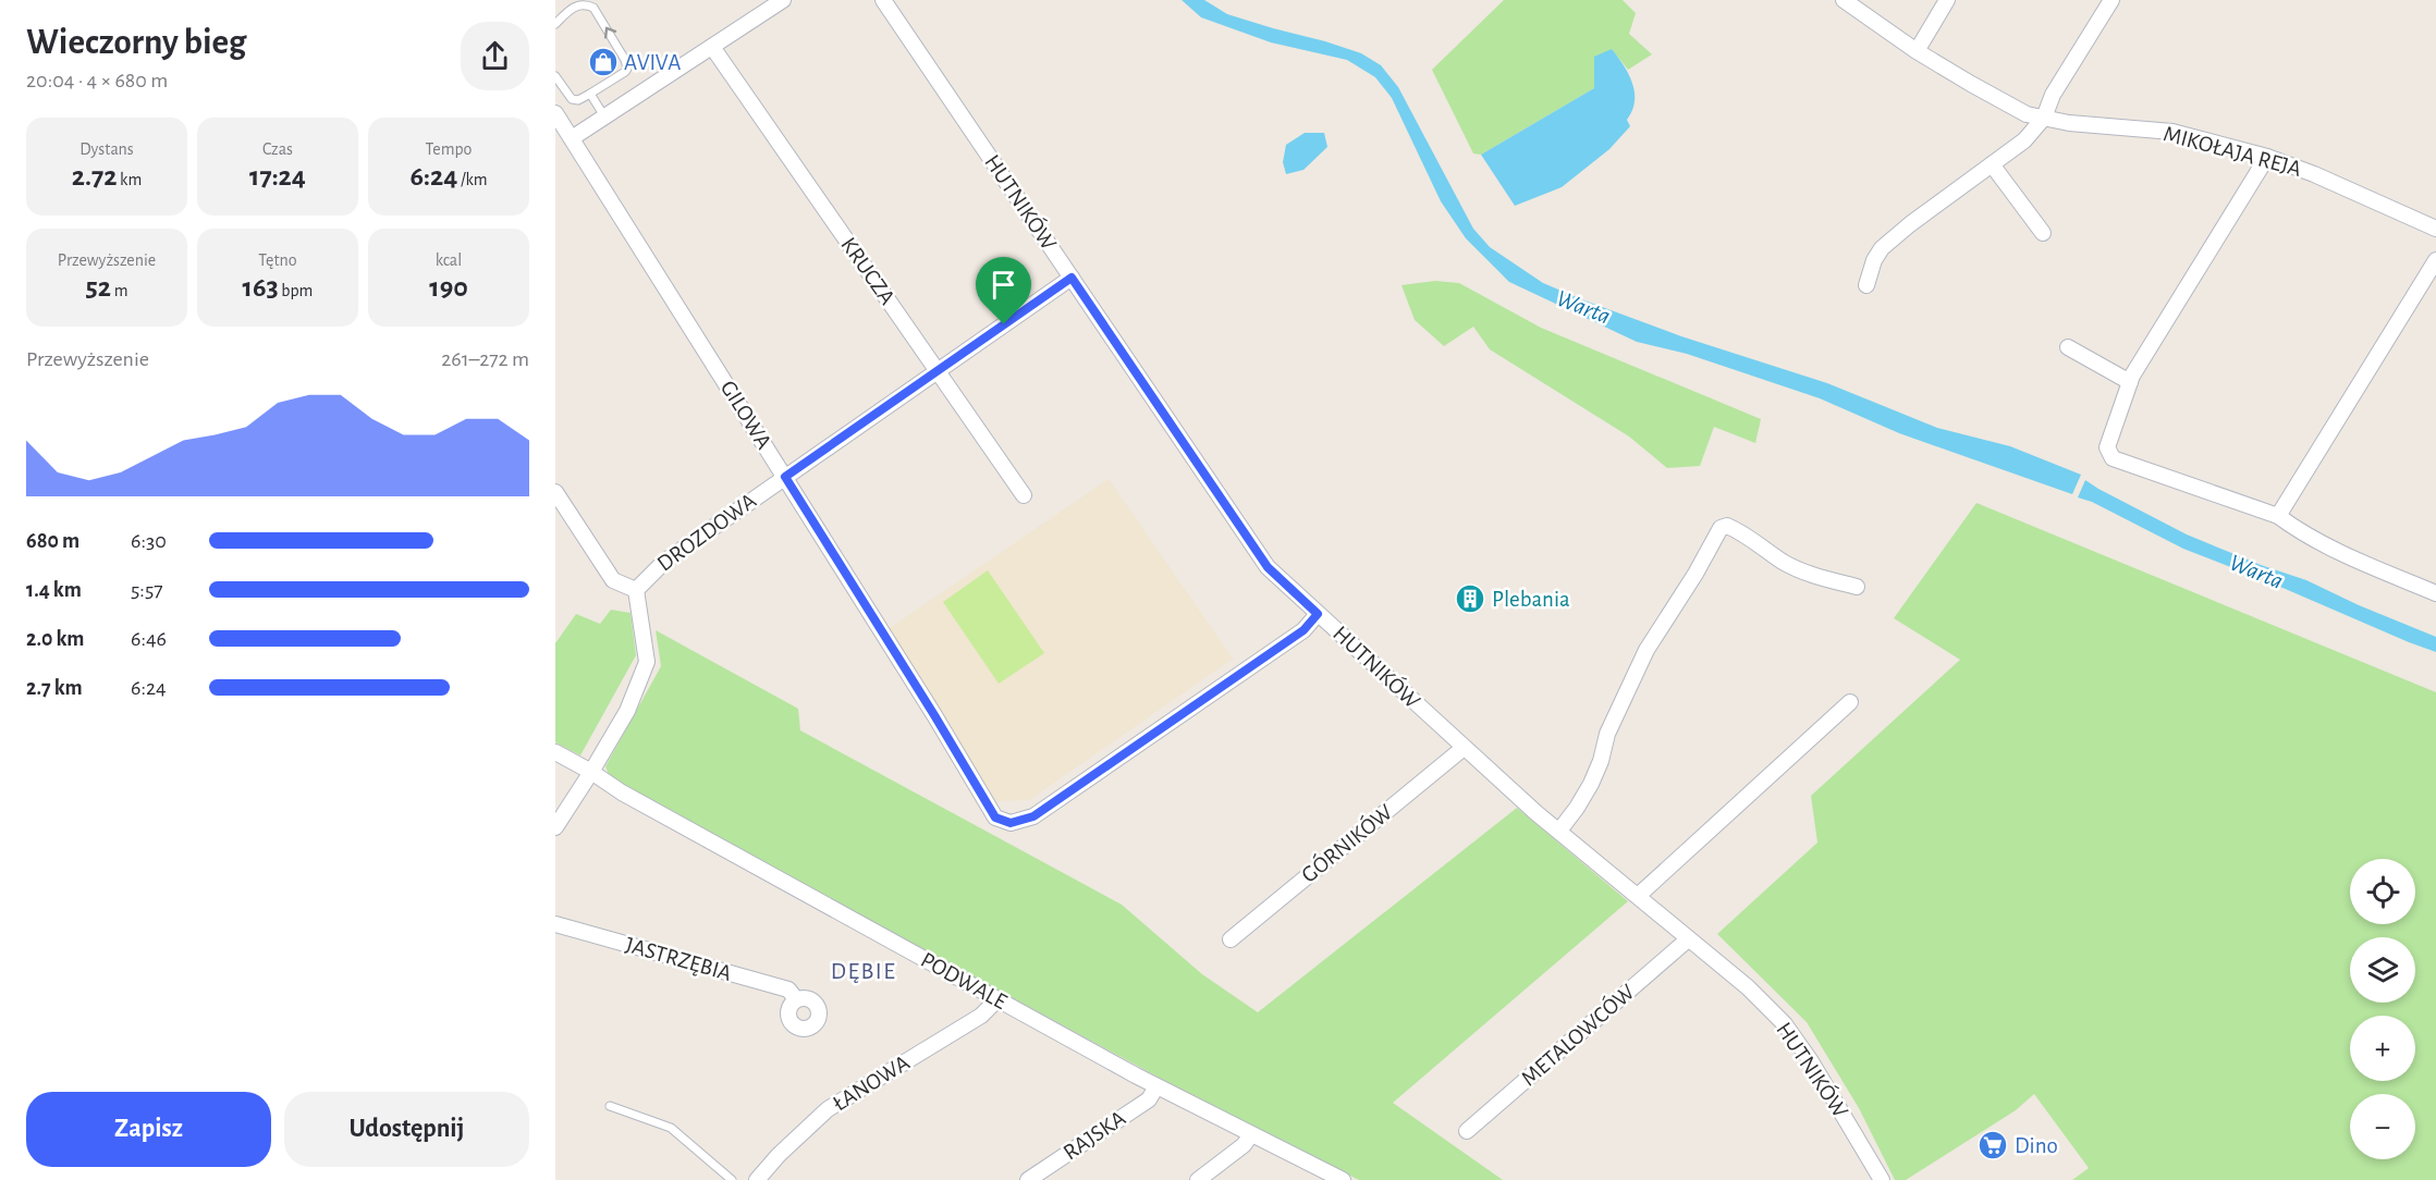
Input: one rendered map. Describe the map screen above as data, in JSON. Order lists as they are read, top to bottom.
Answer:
{
  "streets": {
    "street": [
      "MIKOŁAJA REJA",
      "HUTNIKÓW",
      "KRUCZA",
      "GILOWA",
      "DROZDOWA",
      "GÓRNIKÓW",
      "JASTRZĘBIA",
      "PODWALE",
      "METALOWCÓW",
      "ŁANOWA",
      "RAJSKA"
    ]
  },
  "crossings": [
    ["HUTNIKÓW", "GILOWA"],
    ["HUTNIKÓW", "DROZDOWA"],
    ["HUTNIKÓW", "GÓRNIKÓW"],
    ["HUTNIKÓW", "METALOWCÓW"],
    ["KRUCZA", "DROZDOWA"],
    ["GILOWA", "DROZDOWA"],
    ["PODWALE", "ŁANOWA"],
    ["PODWALE", "RAJSKA"]
  ],
  "districts": ["DĘBIE"],
  "water": ["Warta"],
  "places": {
    "shop": ["AVIVA"],
    "building": ["Plebania"],
    "supermarket": ["Dino"]
  },
  "page": {
    "heading": ["Wieczorny bieg", "20:04 · 4 × 680 m"],
    "stats": [
      ["Dystans", "2.72 km"],
      ["Czas", "17:24"],
      ["Tempo", "6:24 /km"],
      ["Przewyższenie", "52 m"],
      ["Tętno", "163 bpm"],
      ["kcal", "190"]
    ],
    "chart": ["Przewyższenie", "261–272 m"],
    "list": [
      {
        "name": "680 m",
        "note": "6:30"
      },
      {
        "name": "1.4 km",
        "note": "5:57"
      },
      {
        "name": "2.0 km",
        "note": "6:46"
      },
      {
        "name": "2.7 km",
        "note": "6:24"
      }
    ],
    "map_buttons": ["+", "−"],
    "buttons": ["Zapisz", "Udostępnij"]
  }
}
